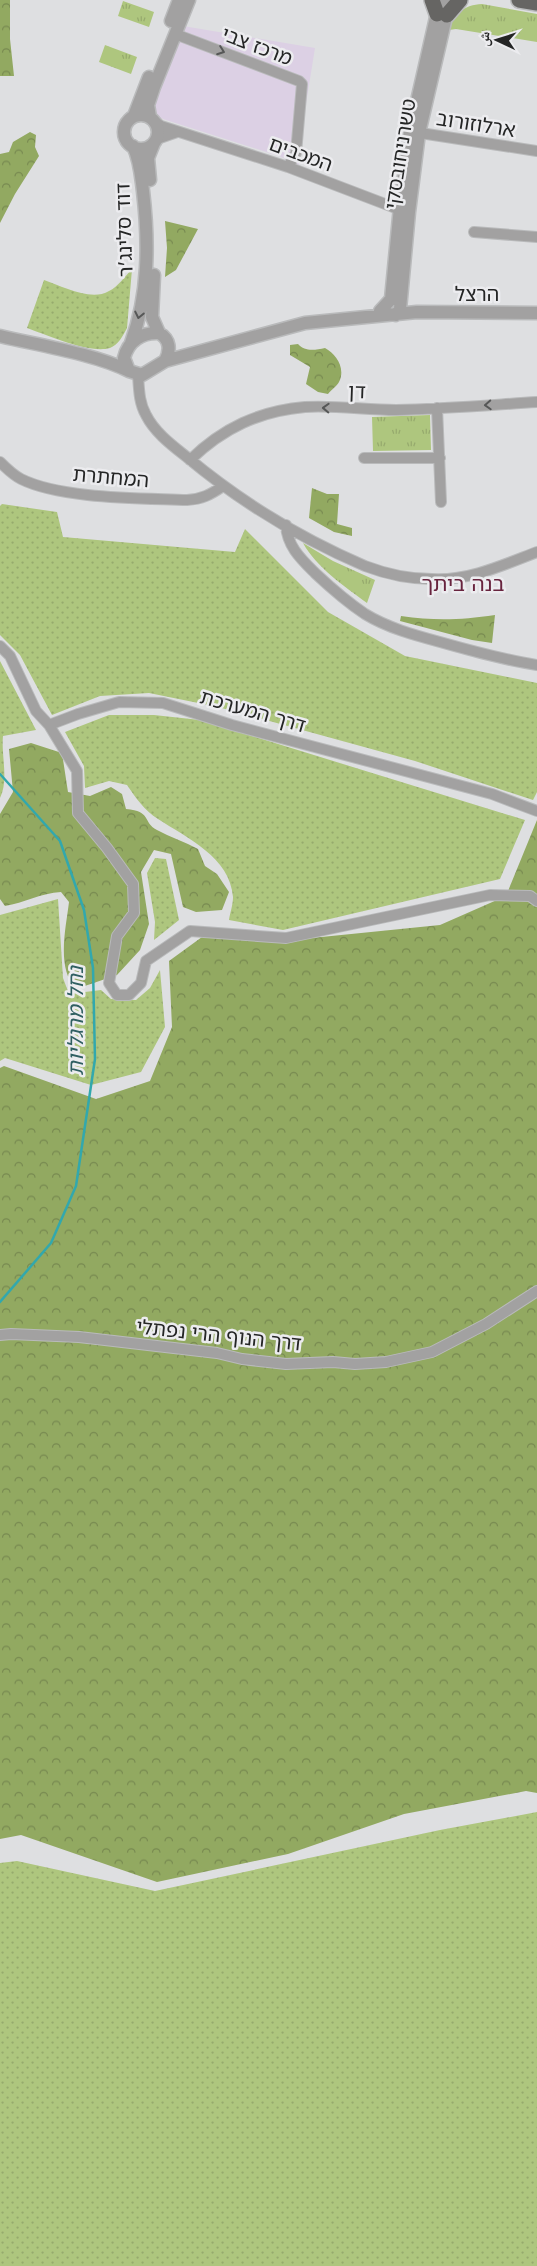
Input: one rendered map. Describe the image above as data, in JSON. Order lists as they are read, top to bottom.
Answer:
{
  "streets": {
    "street": [
      "מרכז צבי",
      "ארלוזורוב",
      "המכבים",
      "טשרניחובסקי",
      "דוד סלינג'ר",
      "הרצל",
      "דן",
      "המחתרת",
      "דרך המערכת",
      "דרך הנוף הרי נפתלי"
    ]
  },
  "crossings": [
    ["מרכז צבי", "המכבים"],
    ["ארלוזורוב", "טשרניחובסקי"],
    ["המכבים", "טשרניחובסקי"],
    ["המכבים", "דוד סלינג'ר"],
    ["טשרניחובסקי", "הרצל"],
    ["דוד סלינג'ר", "הרצל"]
  ],
  "one_way": ["דן"],
  "districts": ["בנה ביתך"],
  "water": ["נחל מרגליות"],
  "north": "left"
}
